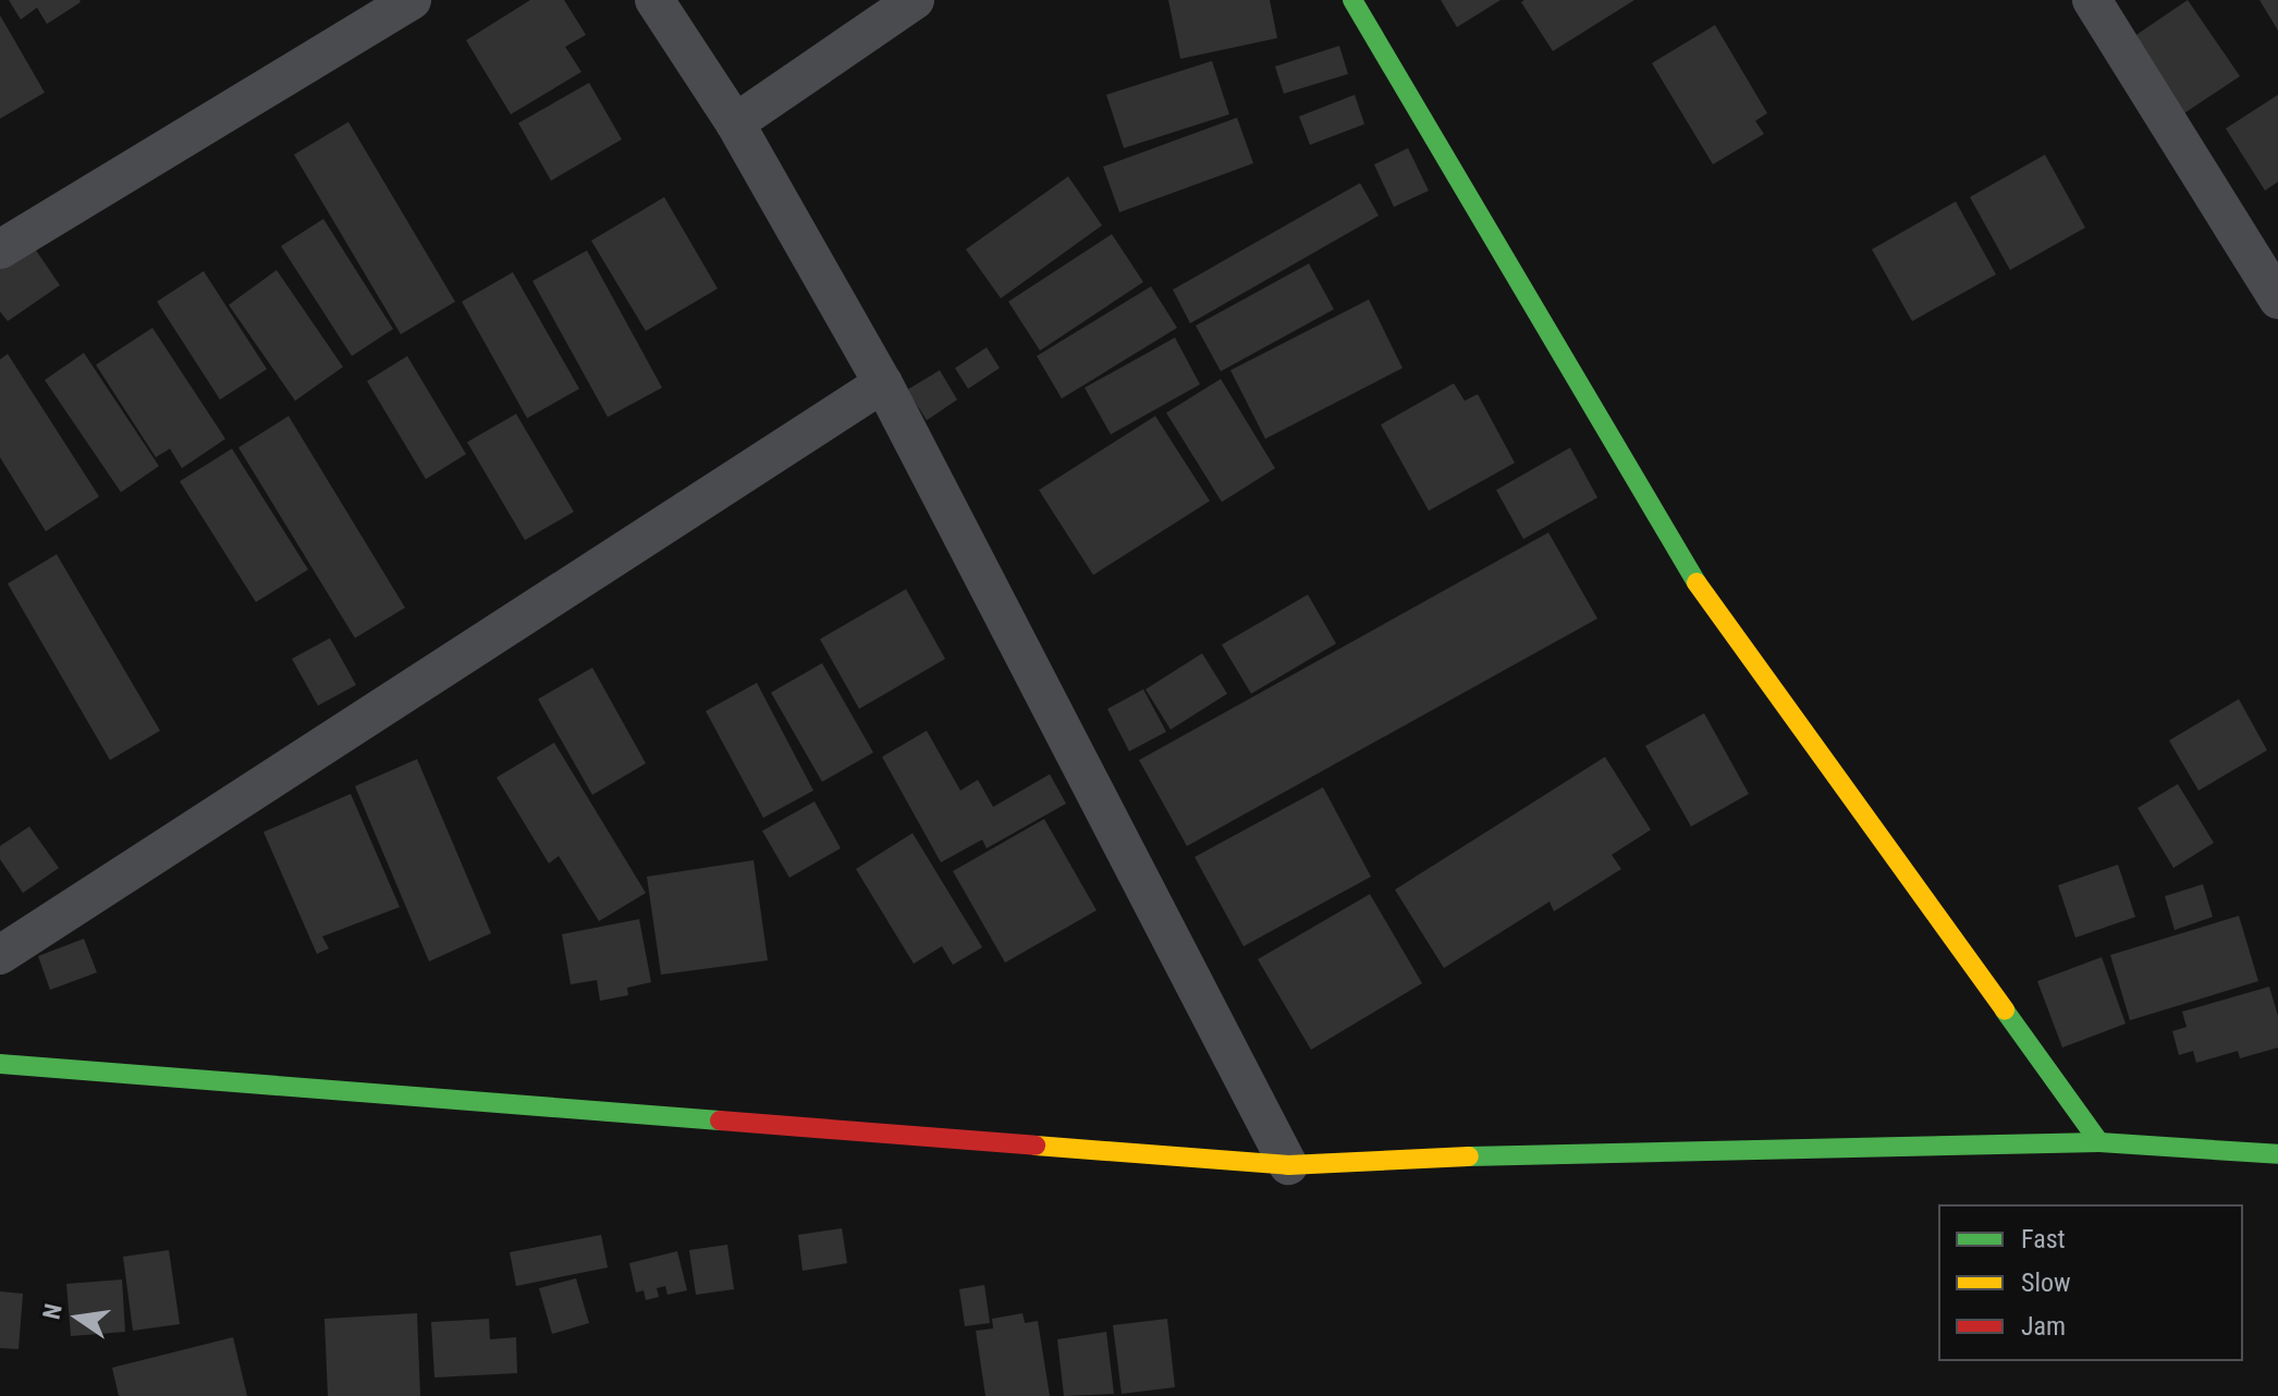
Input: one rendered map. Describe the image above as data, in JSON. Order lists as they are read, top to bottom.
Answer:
{
  "legend": ["Fast", "Slow", "Jam"],
  "north": "left"
}
